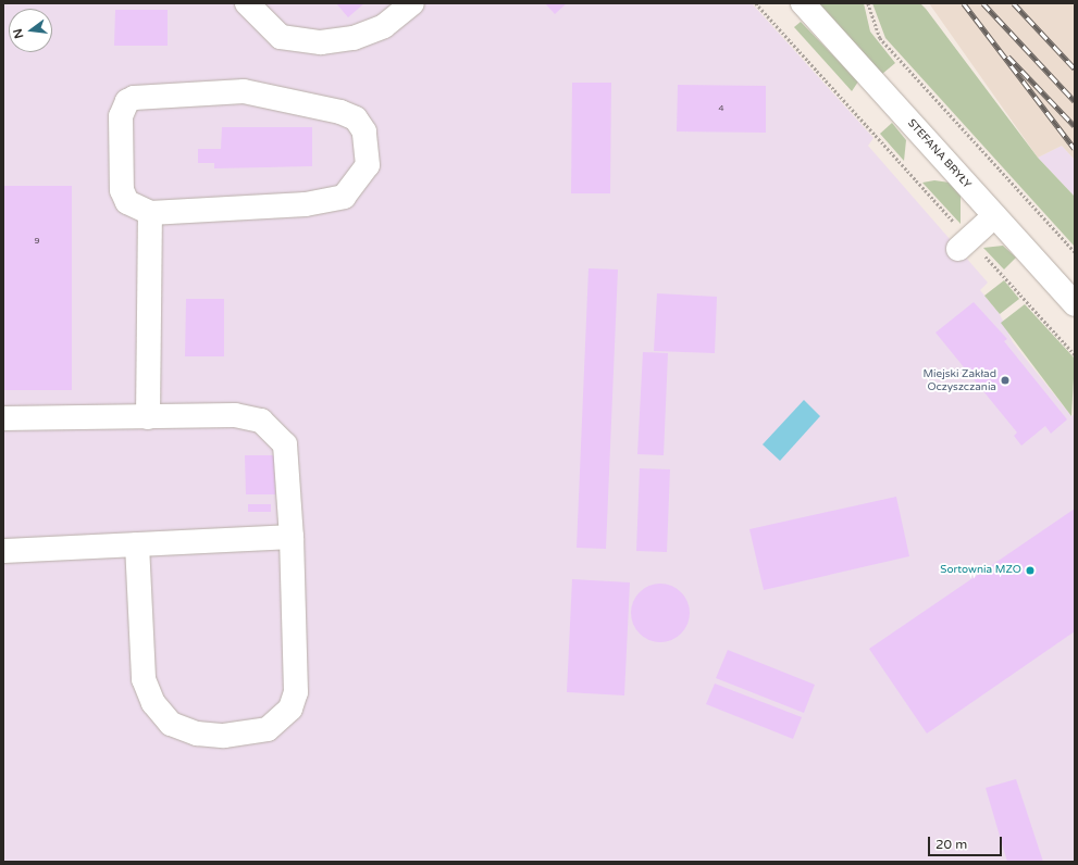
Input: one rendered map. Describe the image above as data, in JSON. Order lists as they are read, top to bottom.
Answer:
{
  "streets": {
    "street": ["STEFANA BRYŁY"]
  },
  "places": ["Miejski Zakład Oczyszczania", "Sortownia MZO"],
  "house_numbers": ["4", "9"],
  "scale_bar": "20 m",
  "north": "left"
}
